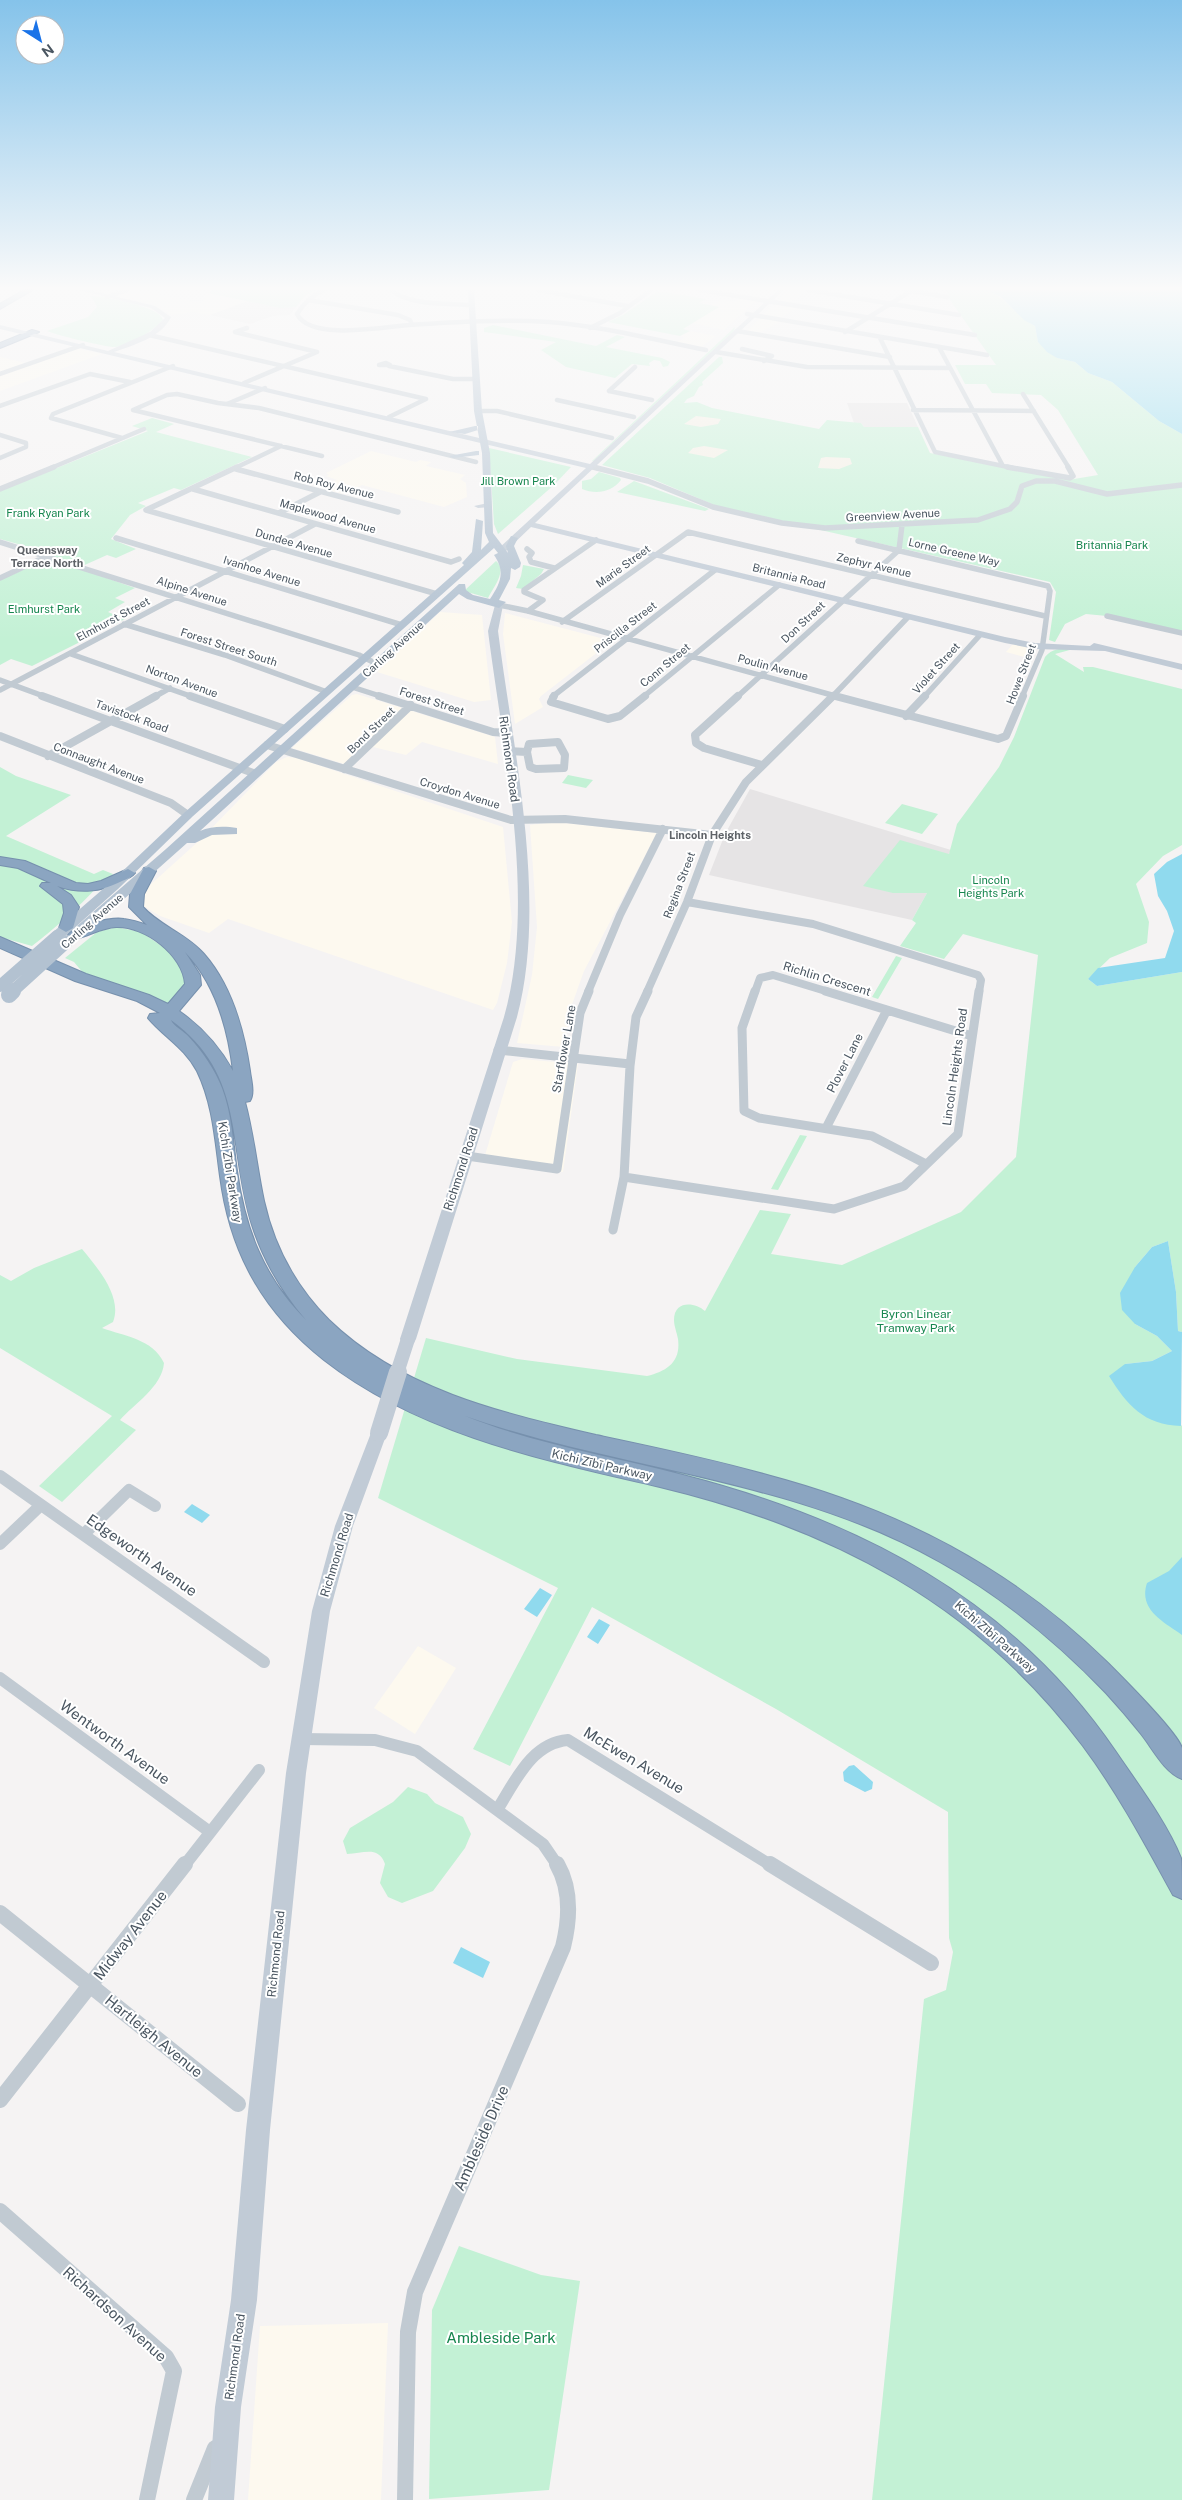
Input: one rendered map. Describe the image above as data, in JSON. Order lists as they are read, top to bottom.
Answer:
{
  "streets": {
    "highway": ["Kichi Zībī Parkway"],
    "main road": [
      "Britannia Road",
      "Carling Avenue",
      "Poulin Avenue",
      "Richmond Road"
    ],
    "street": [
      "Rob Roy Avenue",
      "Greenview Avenue",
      "Maplewood Avenue",
      "Dundee Avenue",
      "Lorne Greene Way",
      "Zephyr Avenue",
      "Marie Street",
      "Ivanhoe Avenue",
      "Alpine Avenue",
      "Elmhurst Street",
      "Don Street",
      "Priscilla Street",
      "Forest Street South",
      "Conn Street",
      "Violet Street",
      "Howe Street",
      "Norton Avenue",
      "Forest Street",
      "Tavistock Road",
      "Bond Street",
      "Connaught Avenue",
      "Croydon Avenue",
      "Regina Street",
      "Richlin Crescent",
      "Starflower Lane",
      "Plover Lane",
      "Lincoln Heights Road",
      "Edgeworth Avenue",
      "Wentworth Avenue",
      "McEwen Avenue",
      "Midway Avenue",
      "Hartleigh Avenue",
      "Ambleside Drive",
      "Richardson Avenue"
    ]
  },
  "crossings": [
    ["Greenview Avenue", "Carling Avenue"],
    ["Maplewood Avenue", "Dundee Avenue"],
    ["Maplewood Avenue", "Elmhurst Street"],
    ["Dundee Avenue", "Elmhurst Street"],
    ["Dundee Avenue", "Carling Avenue"],
    ["Lorne Greene Way", "Don Street"],
    ["Lorne Greene Way", "Howe Street"],
    ["Zephyr Avenue", "Marie Street"],
    ["Zephyr Avenue", "Don Street"],
    ["Zephyr Avenue", "Howe Street"],
    ["Marie Street", "Britannia Road"],
    ["Marie Street", "Poulin Avenue"],
    ["Ivanhoe Avenue", "Elmhurst Street"],
    ["Ivanhoe Avenue", "Carling Avenue"],
    ["Britannia Road", "Don Street"],
    ["Britannia Road", "Priscilla Street"],
    ["Britannia Road", "Carling Avenue"],
    ["Britannia Road", "Conn Street"],
    ["Britannia Road", "Violet Street"],
    ["Britannia Road", "Howe Street"],
    ["Britannia Road", "Regina Street"],
    ["Alpine Avenue", "Elmhurst Street"],
    ["Alpine Avenue", "Carling Avenue"],
    ["Elmhurst Street", "Forest Street South"],
    ["Elmhurst Street", "Norton Avenue"],
    ["Elmhurst Street", "Tavistock Road"],
    ["Don Street", "Poulin Avenue"],
    ["Don Street", "Regina Street"],
    ["Priscilla Street", "Conn Street"],
    ["Priscilla Street", "Poulin Avenue"],
    ["Forest Street South", "Carling Avenue"],
    ["Carling Avenue", "Norton Avenue"],
    ["Carling Avenue", "Forest Street"],
    ["Carling Avenue", "Tavistock Road"],
    ["Carling Avenue", "Richmond Road"],
    ["Carling Avenue", "Connaught Avenue"],
    ["Carling Avenue", "Croydon Avenue"],
    ["Conn Street", "Poulin Avenue"],
    ["Poulin Avenue", "Violet Street"],
    ["Poulin Avenue", "Howe Street"],
    ["Poulin Avenue", "Richmond Road"],
    ["Poulin Avenue", "Regina Street"],
    ["Forest Street", "Bond Street"],
    ["Forest Street", "Richmond Road"],
    ["Bond Street", "Croydon Avenue"],
    ["Richmond Road", "Croydon Avenue"],
    ["Richmond Road", "Starflower Lane"],
    ["Croydon Avenue", "Regina Street"],
    ["Croydon Avenue", "Starflower Lane"],
    ["Regina Street", "Lincoln Heights Road"],
    ["Richlin Crescent", "Plover Lane"],
    ["Richlin Crescent", "Lincoln Heights Road"],
    ["Wentworth Avenue", "Midway Avenue"],
    ["McEwen Avenue", "Ambleside Drive"],
    ["Midway Avenue", "Hartleigh Avenue"]
  ],
  "districts": ["Queensway Terrace North", "Lincoln Heights"],
  "parks": [
    "Jill Brown Park",
    "Frank Ryan Park",
    "Britannia Park",
    "Elmhurst Park",
    "Lincoln Heights Park",
    "Byron Linear Tramway Park",
    "Ambleside Park"
  ],
  "north": "bottom right"
}
